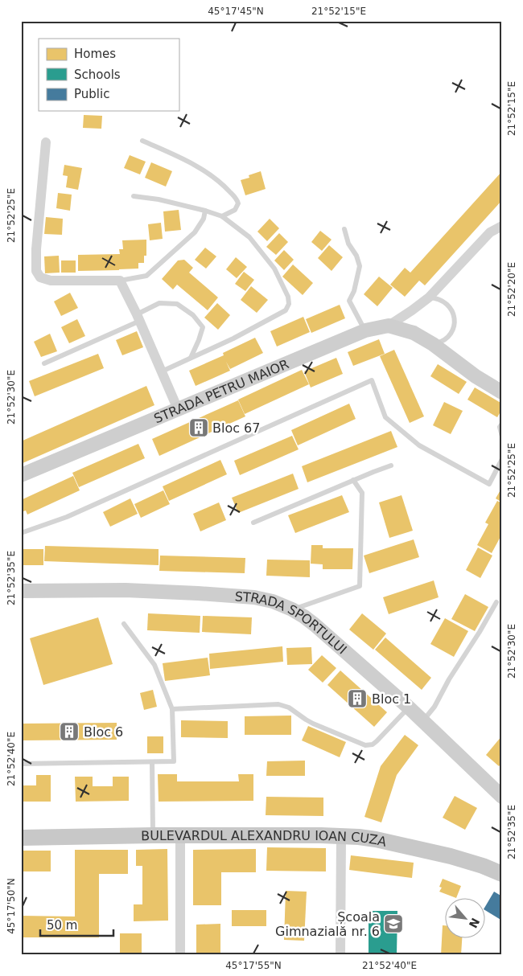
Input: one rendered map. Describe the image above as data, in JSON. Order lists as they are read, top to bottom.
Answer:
{
  "streets": {
    "main road": ["STRADA PETRU MAIOR", "STRADA SPORTULUI", "BULEVARDUL ALEXANDRU IOAN CUZA"]
  },
  "places": {
    "building": ["Bloc 67", "Bloc 1", "Bloc 6"],
    "school or university": ["Școala Gimnazială nr. 6"]
  },
  "legend": ["Homes", "Schools", "Public"],
  "scale_bar": "50 m",
  "north": "bottom right",
  "coordinates": [
    "45°17'45\"N",
    "21°52'15\"E",
    "21°52'25\"E",
    "21°52'20\"E",
    "21°52'30\"E",
    "21°52'35\"E",
    "21°52'40\"E",
    "45°17'50\"N",
    "45°17'55\"N"
  ]
}
